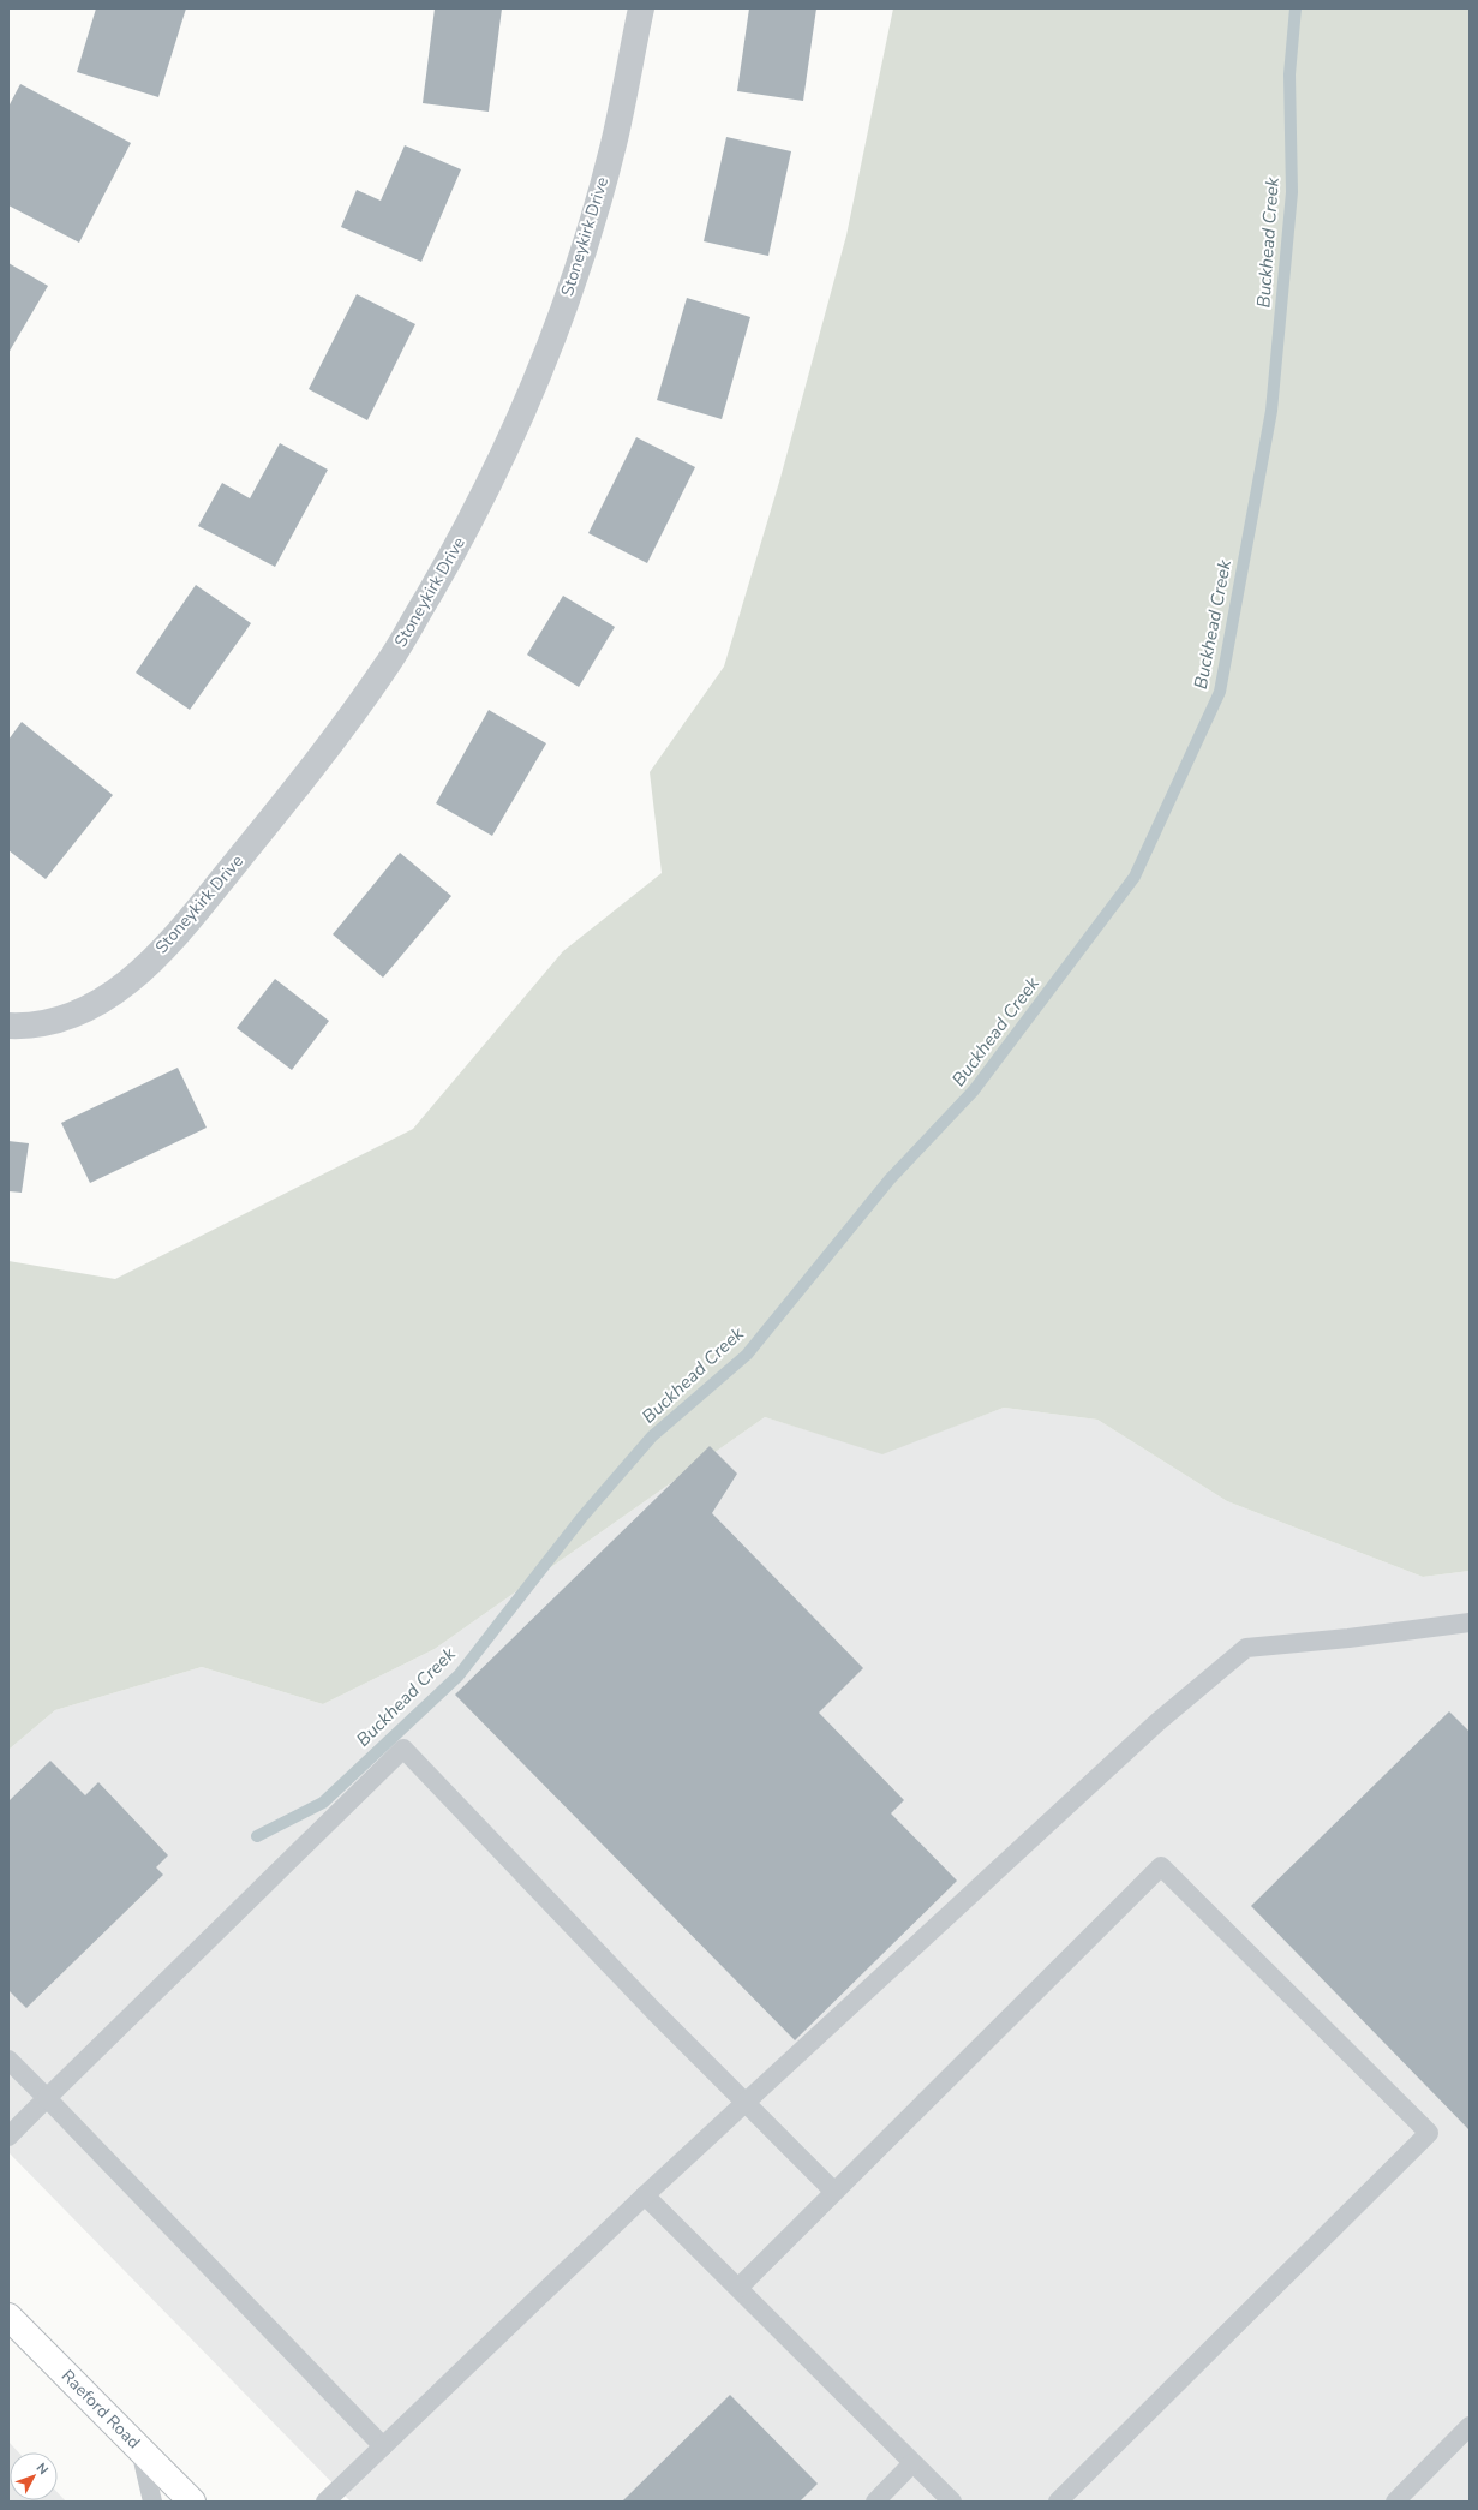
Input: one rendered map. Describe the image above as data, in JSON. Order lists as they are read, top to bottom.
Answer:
{
  "streets": {
    "highway": ["Raeford Road"],
    "street": ["Stoneykirk Drive"]
  },
  "water": ["Buckhead Creek"],
  "north": "top right"
}
